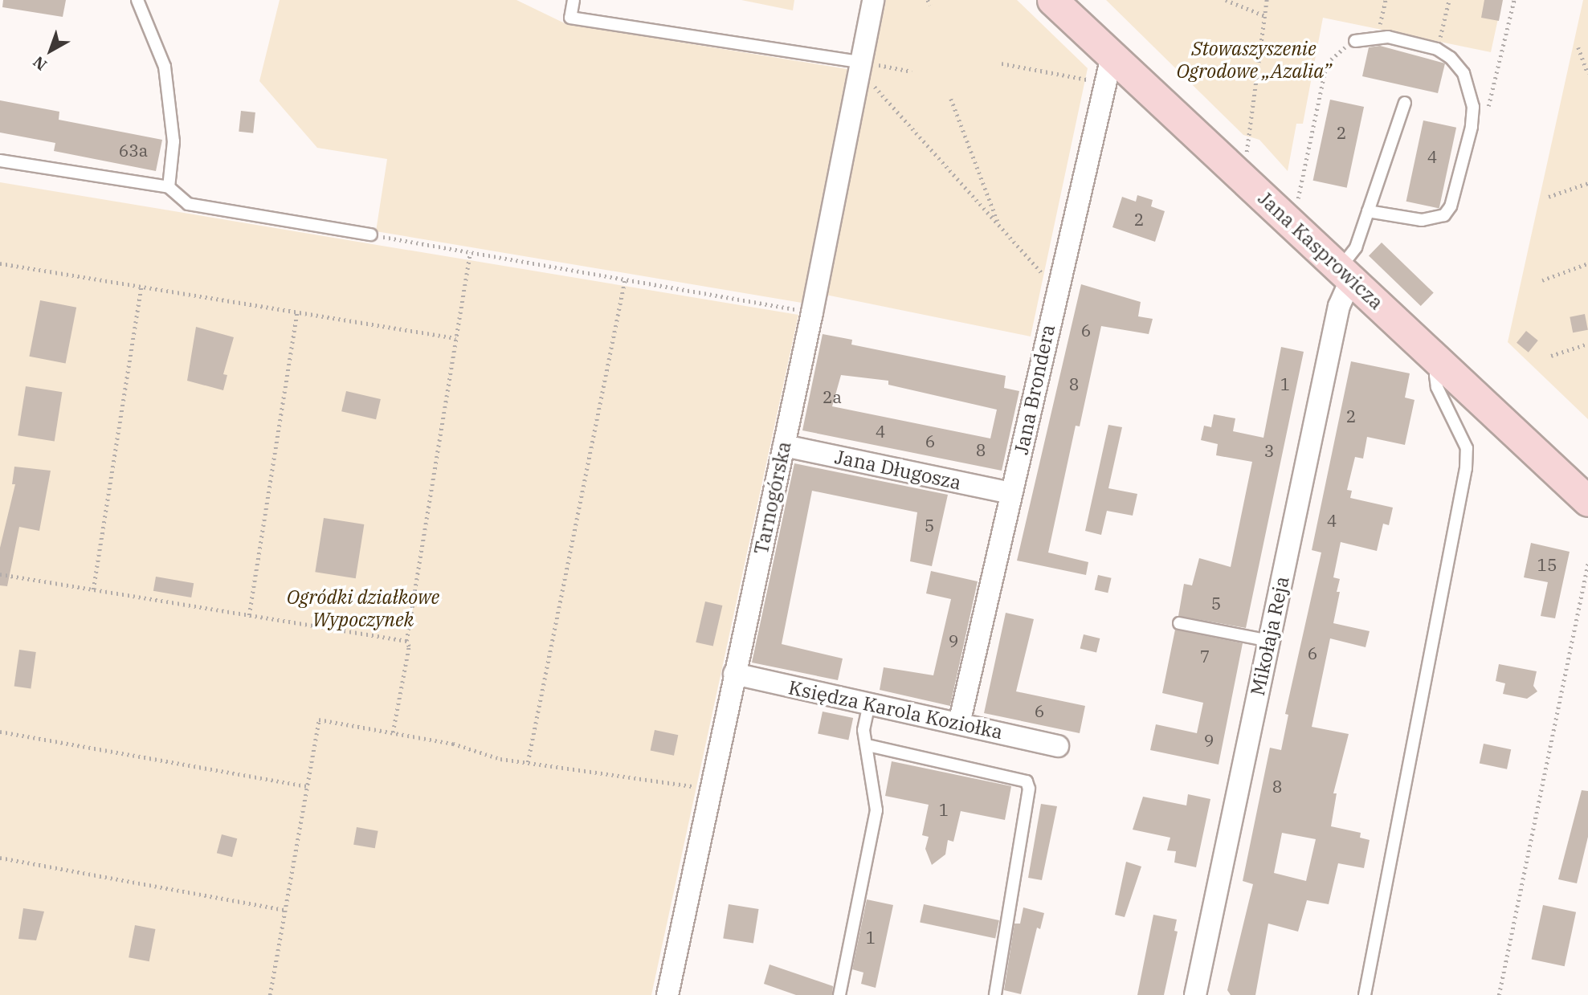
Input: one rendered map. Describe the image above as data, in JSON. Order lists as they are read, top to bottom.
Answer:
{
  "streets": {
    "street": [
      "Jana Kasprowicza",
      "Jana Brondera",
      "Jana Długosza",
      "Tarnogórska",
      "Mikołaja Reja",
      "Księdza Karola Koziołka"
    ]
  },
  "crossings": [
    ["Jana Kasprowicza", "Jana Brondera"],
    ["Jana Kasprowicza", "Mikołaja Reja"],
    ["Jana Brondera", "Jana Długosza"],
    ["Jana Brondera", "Księdza Karola Koziołka"],
    ["Jana Długosza", "Tarnogórska"],
    ["Tarnogórska", "Księdza Karola Koziołka"]
  ],
  "parks": ["Stowaszyszenie Ogrodowe „Azalia”", "Ogródki działkowe Wypoczynek"],
  "house_numbers": [
    "2",
    "63a",
    "4",
    "2",
    "6",
    "8",
    "1",
    "2a",
    "2",
    "4",
    "6",
    "8",
    "3",
    "4",
    "5",
    "15",
    "5",
    "9",
    "6",
    "7",
    "6",
    "9",
    "8",
    "1",
    "1"
  ],
  "north": "bottom left"
}
